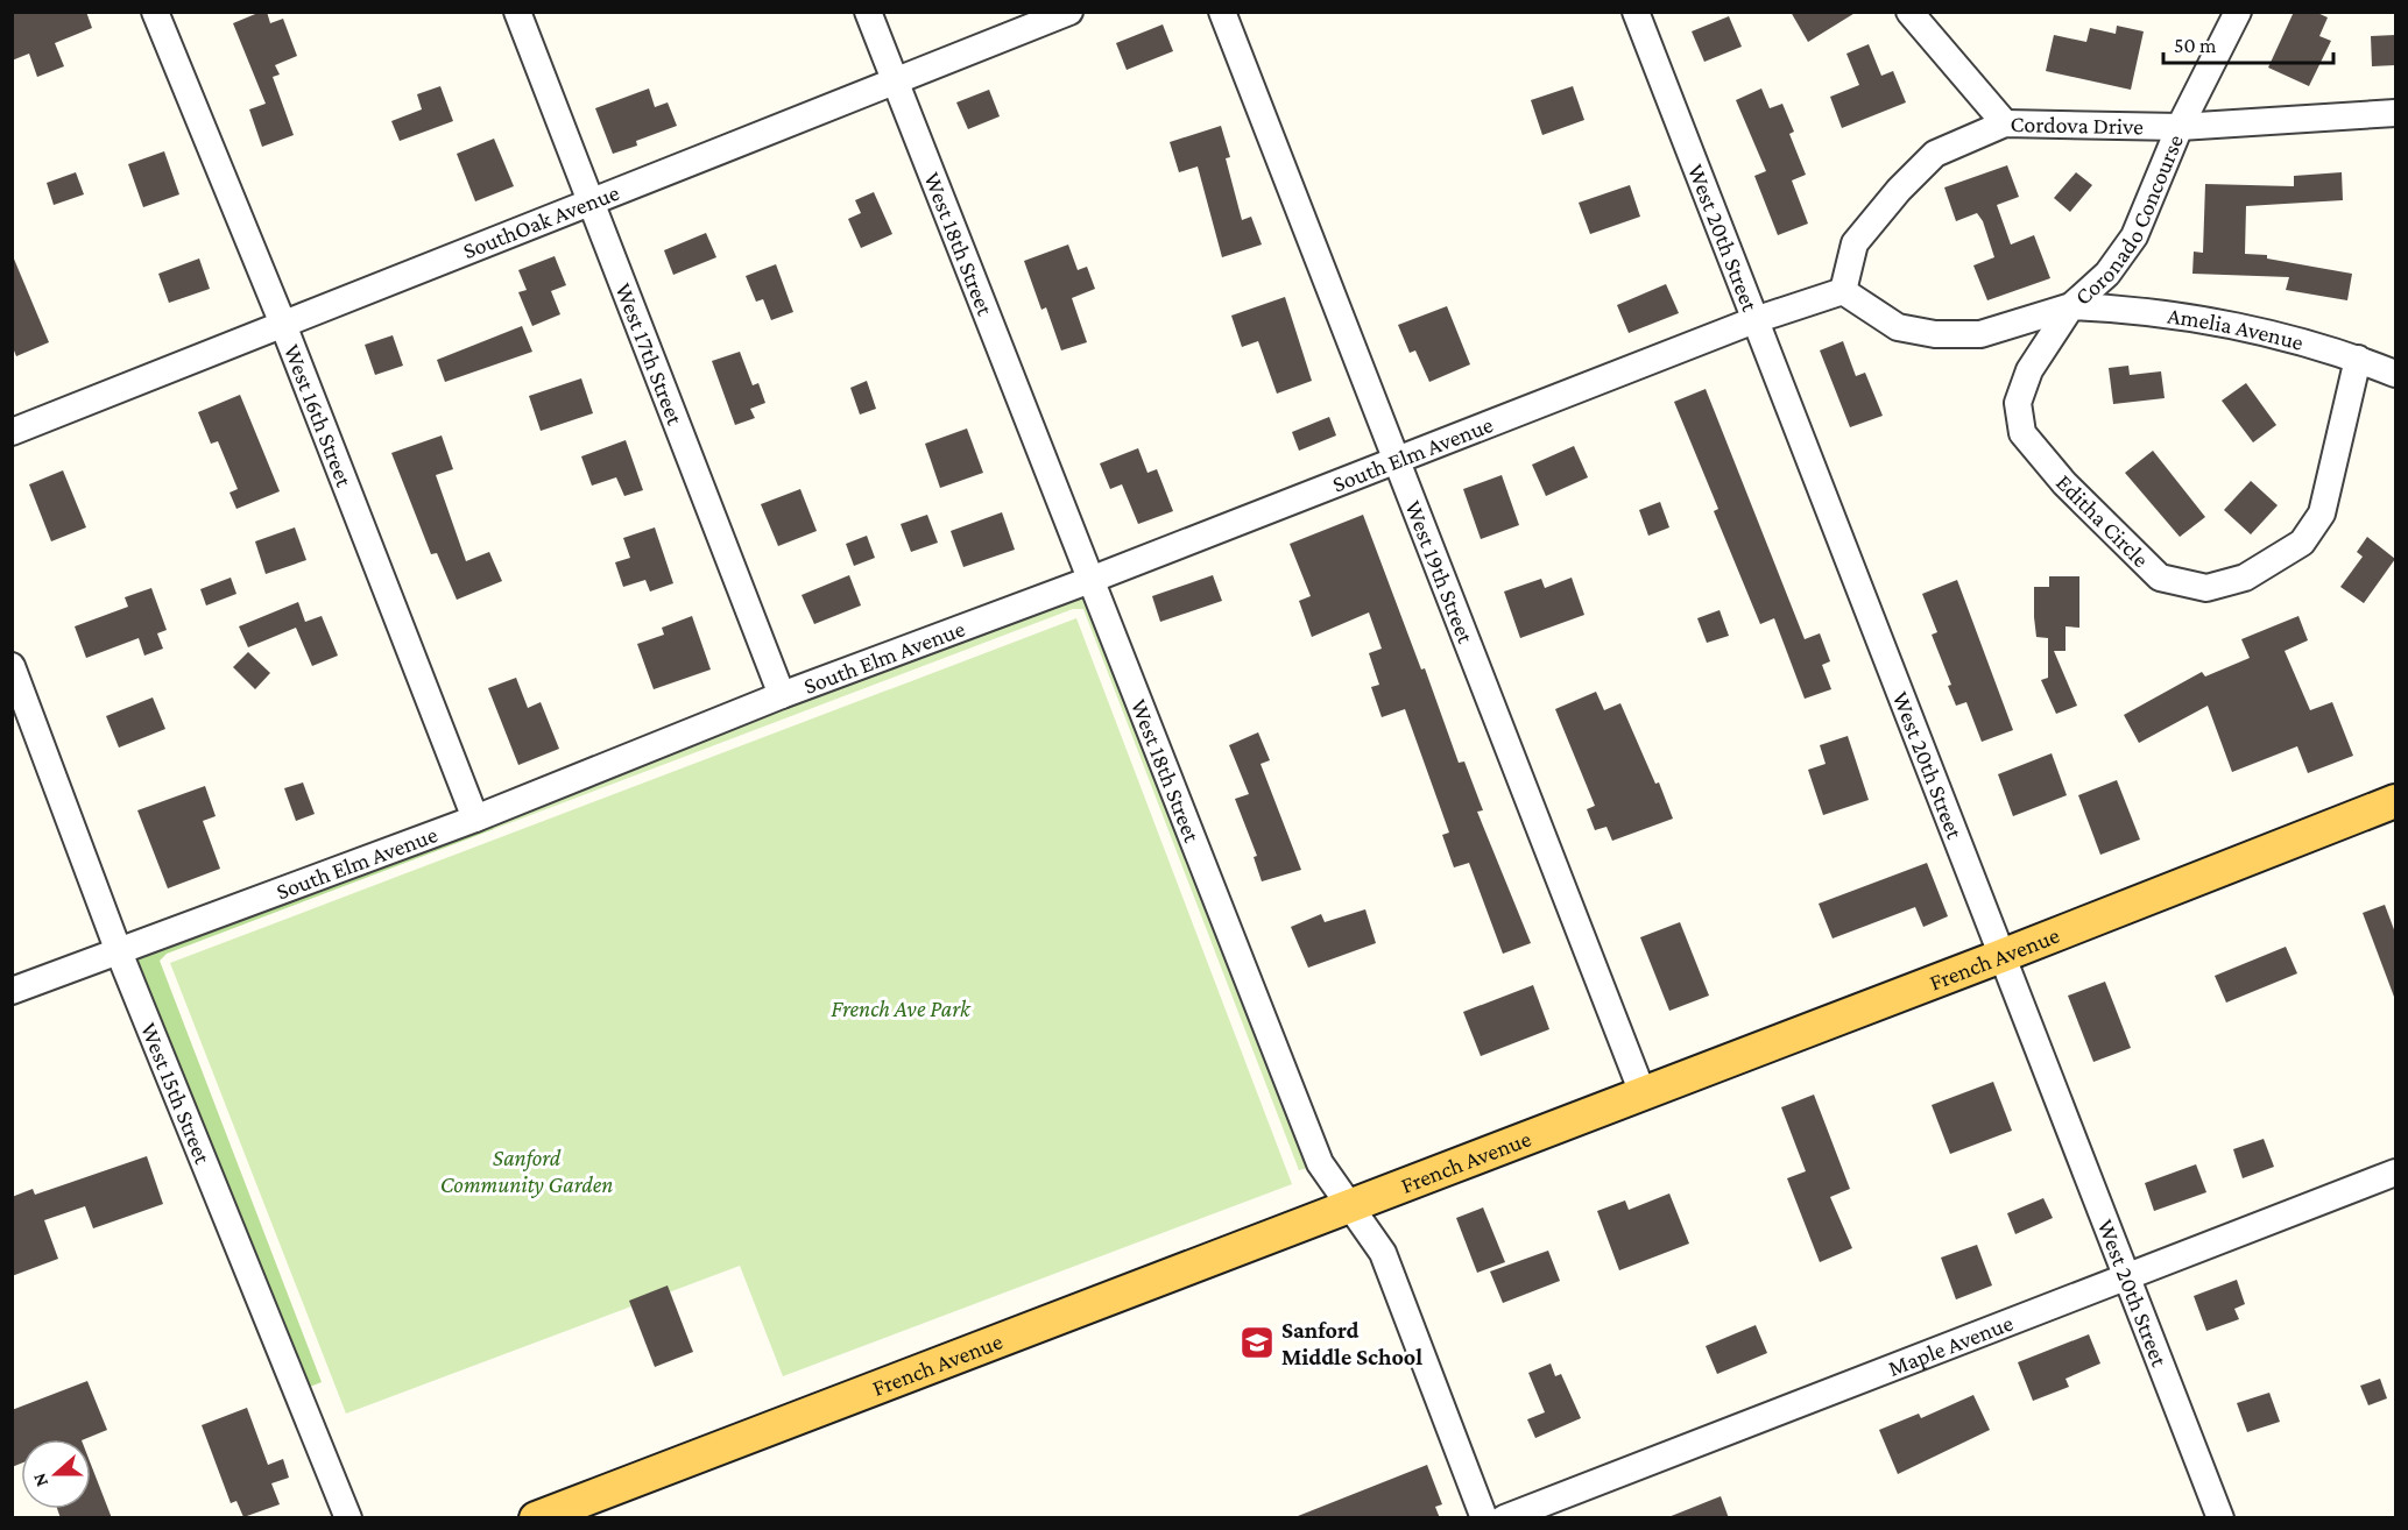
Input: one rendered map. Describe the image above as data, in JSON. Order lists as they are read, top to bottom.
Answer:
{
  "streets": {
    "main road": ["French Avenue"],
    "street": [
      "Cordova Drive",
      "Coronado Concourse",
      "SouthOak Avenue",
      "West 20th Street",
      "West 18th Street",
      "Amelia Avenue",
      "West 17th Street",
      "West 16th Street",
      "South Elm Avenue",
      "Editha Circle",
      "West 19th Street",
      "West 15th Street",
      "Maple Avenue"
    ]
  },
  "crossings": [
    ["Cordova Drive", "Coronado Concourse"],
    ["Coronado Concourse", "Amelia Avenue"],
    ["Coronado Concourse", "Editha Circle"],
    ["SouthOak Avenue", "West 18th Street"],
    ["SouthOak Avenue", "West 17th Street"],
    ["SouthOak Avenue", "West 16th Street"],
    ["West 20th Street", "South Elm Avenue"],
    ["West 20th Street", "French Avenue"],
    ["West 20th Street", "Maple Avenue"],
    ["West 18th Street", "South Elm Avenue"],
    ["West 18th Street", "French Avenue"],
    ["Amelia Avenue", "Editha Circle"],
    ["West 17th Street", "South Elm Avenue"],
    ["West 16th Street", "South Elm Avenue"],
    ["South Elm Avenue", "West 19th Street"],
    ["South Elm Avenue", "West 15th Street"],
    ["West 19th Street", "French Avenue"]
  ],
  "parks": ["French Ave Park", "Sanford Community Garden"],
  "places": {
    "school or university": ["Sanford Middle School"]
  },
  "scale_bar": "50 m",
  "north": "left"
}
